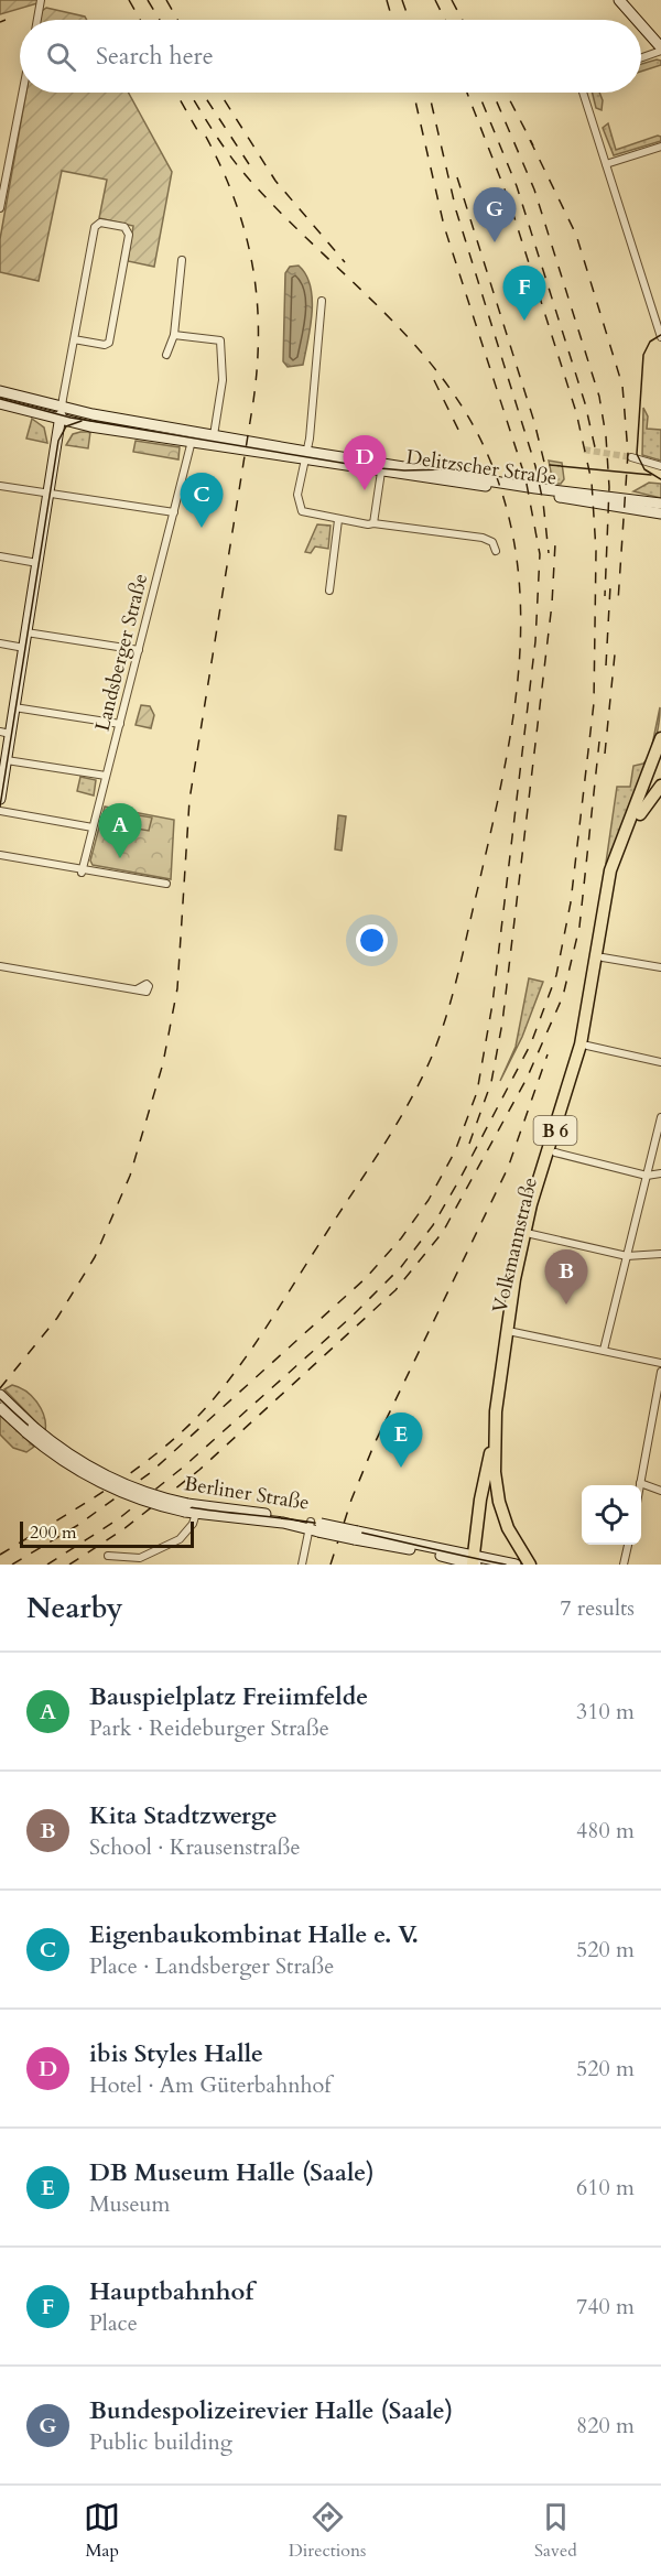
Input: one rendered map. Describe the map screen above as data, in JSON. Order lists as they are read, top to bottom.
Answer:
{
  "streets": {
    "main road": [
      "Delitzscher Straße",
      "B 6",
      "Volkmannstraße",
      "Berliner Straße"
    ],
    "street": ["Landsberger Straße"]
  },
  "crossings": [
    ["Delitzscher Straße", "Landsberger Straße"],
    ["B 6", "Volkmannstraße"]
  ],
  "scale_bar": "200 m",
  "page": {
    "search": "Search here",
    "pins": [
      "G",
      "F",
      "D",
      "C",
      "A",
      "B",
      "E"
    ],
    "scale": "200 m",
    "heading": ["Nearby", "7 results"],
    "list": [
      {
        "mark": "A",
        "name": "Bauspielplatz Freiimfelde",
        "note": "Park · Reideburger Straße",
        "value": "310 m"
      },
      {
        "mark": "B",
        "name": "Kita Stadtzwerge",
        "note": "School · Krausenstraße",
        "value": "480 m"
      },
      {
        "mark": "C",
        "name": "Eigenbaukombinat Halle e. V.",
        "note": "Place · Landsberger Straße",
        "value": "520 m"
      },
      {
        "mark": "D",
        "name": "ibis Styles Halle",
        "note": "Hotel · Am Güterbahnhof",
        "value": "520 m"
      },
      {
        "mark": "E",
        "name": "DB Museum Halle (Saale)",
        "note": "Museum",
        "value": "610 m"
      },
      {
        "mark": "F",
        "name": "Hauptbahnhof",
        "note": "Place",
        "value": "740 m"
      },
      {
        "mark": "G",
        "name": "Bundespolizeirevier Halle (Saale)",
        "note": "Public building",
        "value": "820 m"
      }
    ],
    "nav": ["Map", "Directions", "Saved"]
  }
}
